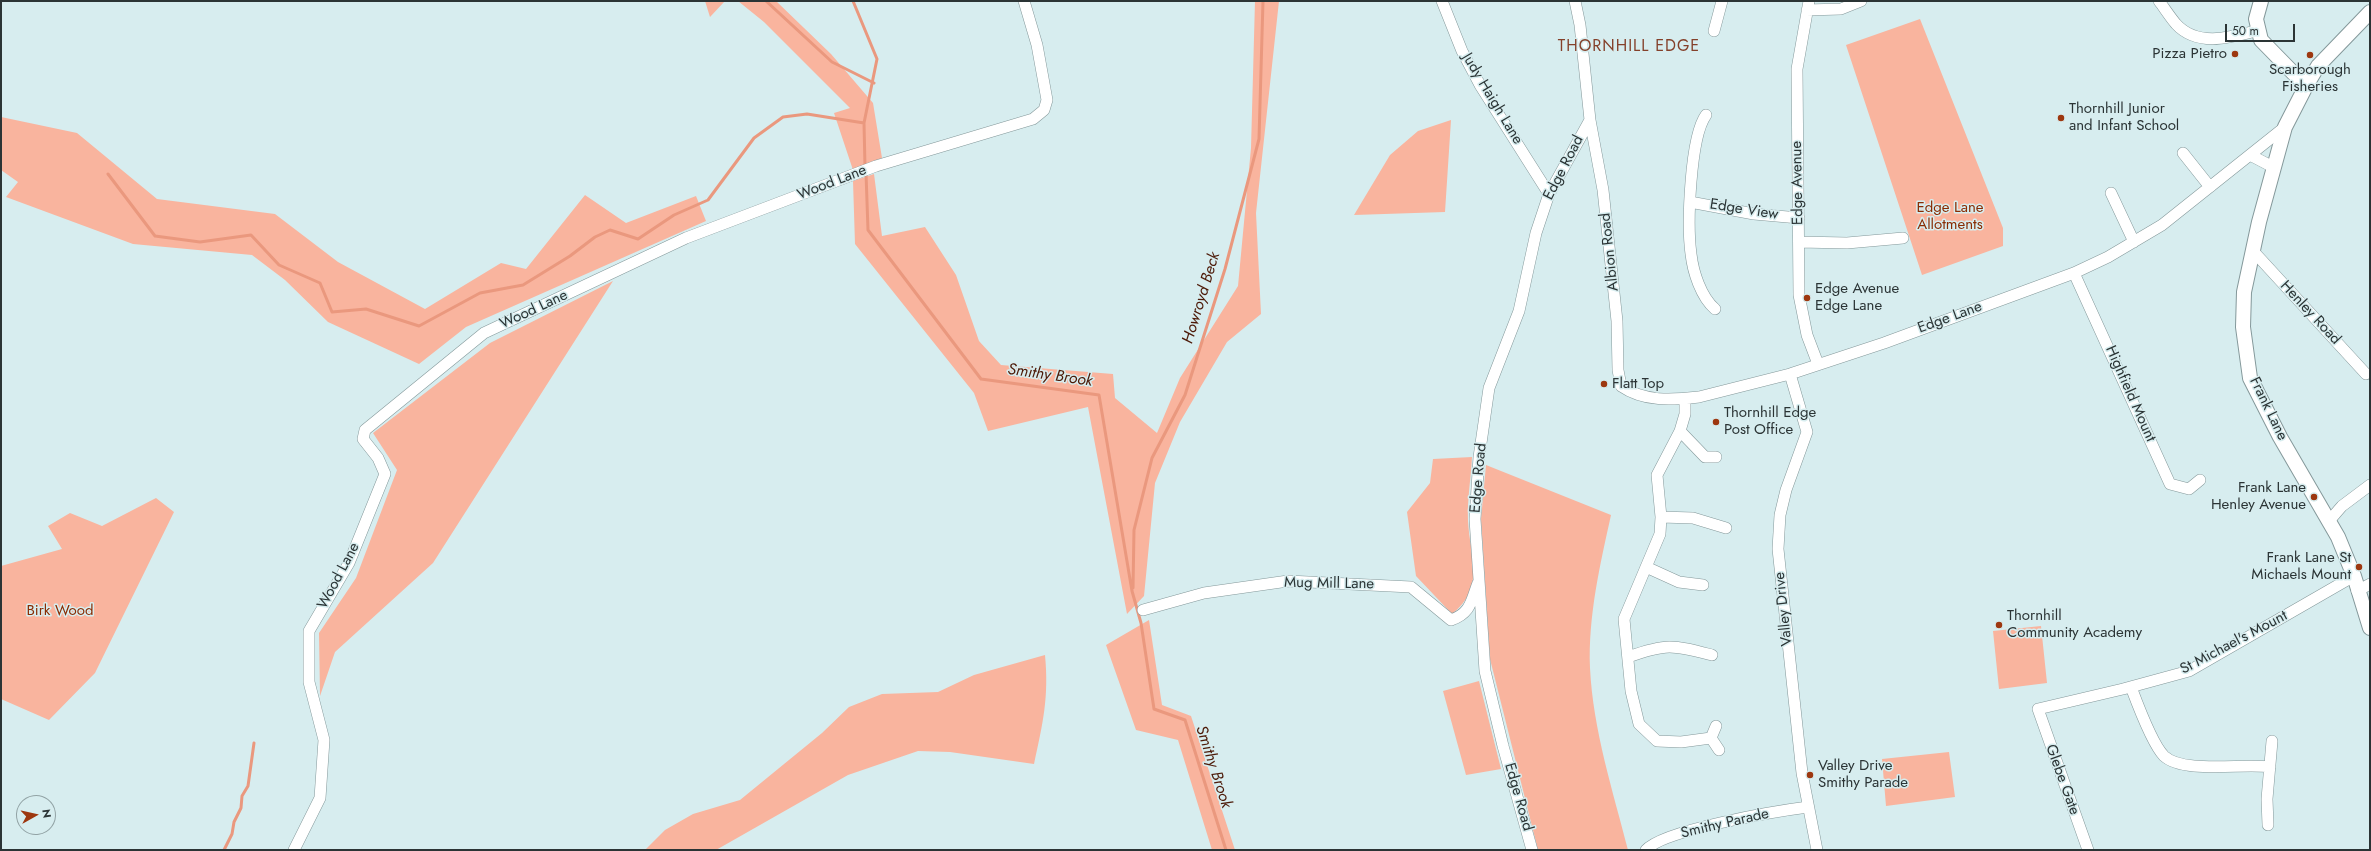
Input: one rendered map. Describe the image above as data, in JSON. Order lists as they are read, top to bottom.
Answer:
{
  "streets": {
    "street": [
      "Judy Haigh Lane",
      "Edge Road",
      "Wood Lane",
      "Edge Avenue",
      "Edge View",
      "Albion Road",
      "Henley Road",
      "Edge Lane",
      "Highfield Mount",
      "Frank Lane",
      "Mug Mill Lane",
      "Valley Drive",
      "St Michael's Mount",
      "Glebe Gate",
      "Smithy Parade"
    ]
  },
  "crossings": [
    ["Judy Haigh Lane", "Edge Road"],
    ["Edge Road", "Albion Road"],
    ["Edge Road", "Mug Mill Lane"],
    ["Edge Avenue", "Edge View"],
    ["Edge Avenue", "Edge Lane"],
    ["Albion Road", "Edge Lane"],
    ["Henley Road", "Frank Lane"],
    ["Edge Lane", "Highfield Mount"],
    ["Edge Lane", "Frank Lane"],
    ["Edge Lane", "Valley Drive"],
    ["Frank Lane", "St Michael's Mount"],
    ["Valley Drive", "Smithy Parade"],
    ["St Michael's Mount", "Glebe Gate"]
  ],
  "districts": ["THORNHILL EDGE"],
  "water": ["Howroyd Beck", "Smithy Brook"],
  "parks": ["Edge Lane Allotments", "Birk Wood"],
  "places": [
    "Pizza Pietro",
    "Scarborough Fisheries",
    "Thornhill Junior and Infant School",
    "Edge Avenue Edge Lane",
    "Flatt Top",
    "Thornhill Edge Post Office",
    "Frank Lane Henley Avenue",
    "Frank Lane St Michaels Mount",
    "Thornhill Community Academy",
    "Valley Drive Smithy Parade"
  ],
  "scale_bar": "50 m",
  "north": "right"
}
